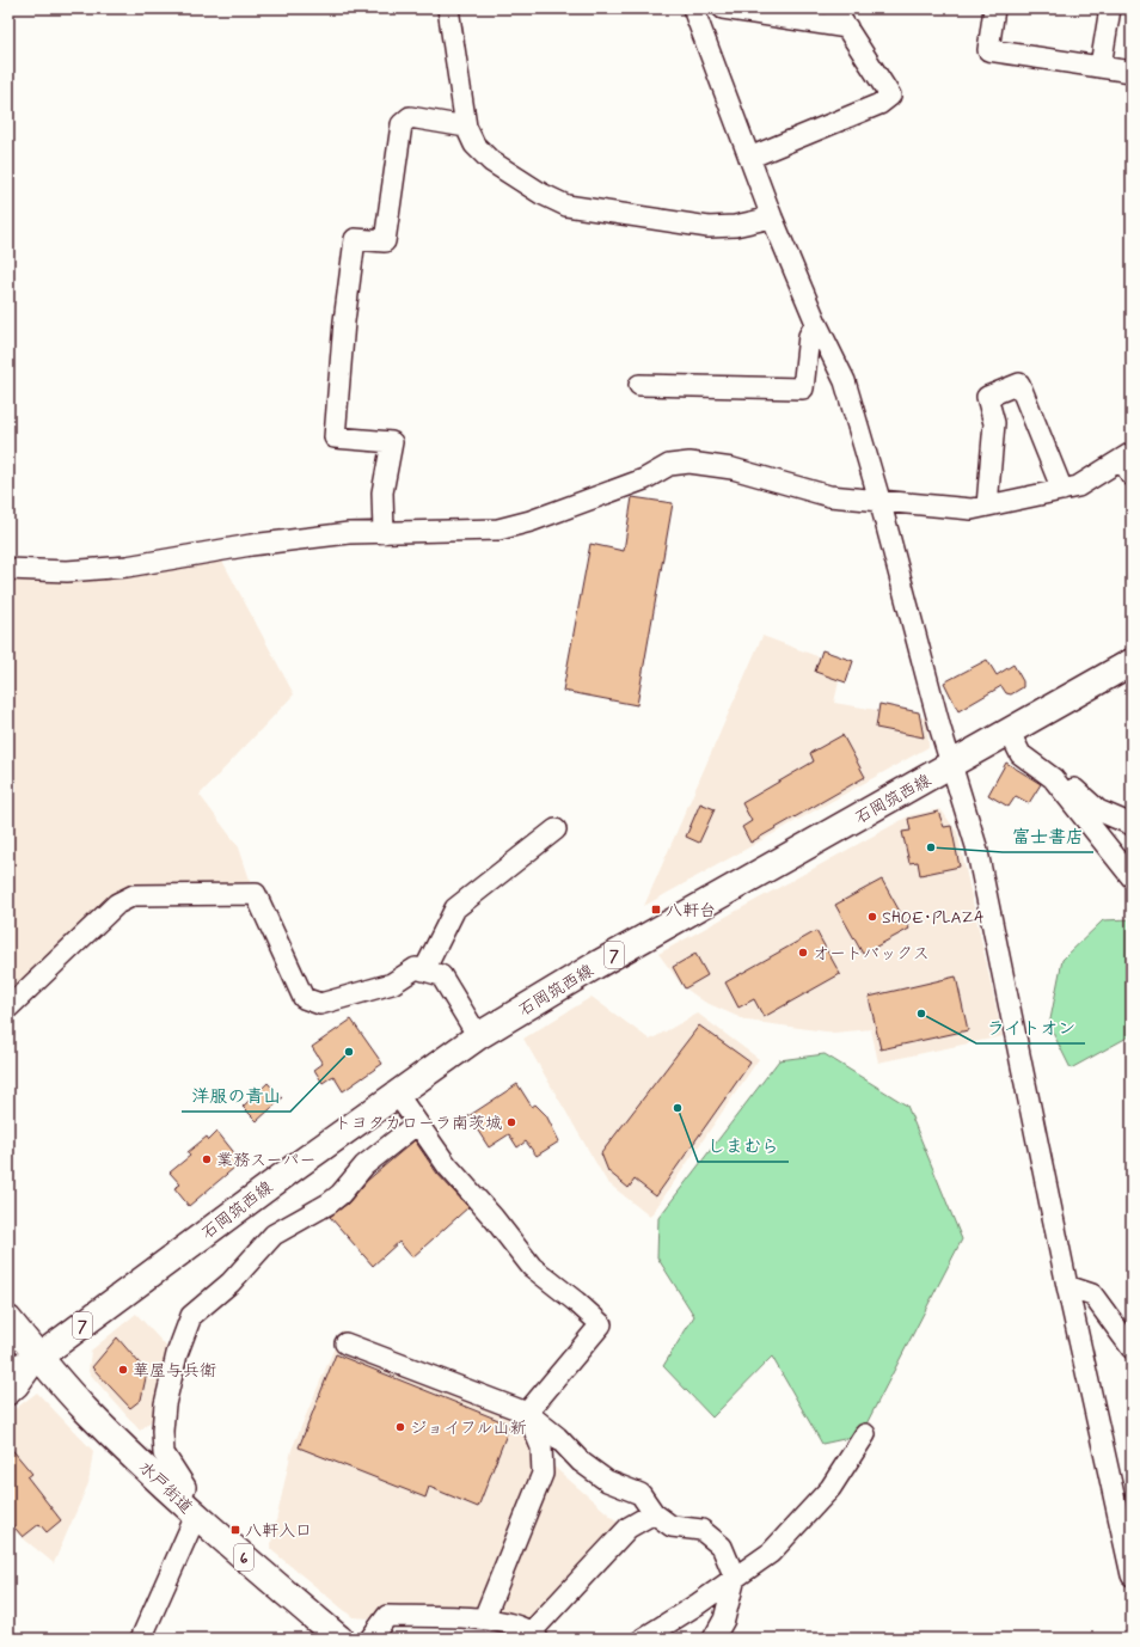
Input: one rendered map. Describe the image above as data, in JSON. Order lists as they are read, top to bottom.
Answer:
{
  "streets": {
    "main road": [
      "石岡筑西線",
      "7",
      "水戸街道",
      "6"
    ]
  },
  "crossings": [
    ["石岡筑西線", "水戸街道"]
  ],
  "places": {
    "other": [
      "富士書店",
      "SHOE･PLAZA",
      "オートバックス",
      "ライトオン",
      "洋服の青山",
      "しまむら",
      "トヨタカローラ南茨城",
      "業務スーパー",
      "華屋与兵衛",
      "ジョイフル山新"
    ],
    "transit": ["八軒台", "八軒入口"]
  }
}
